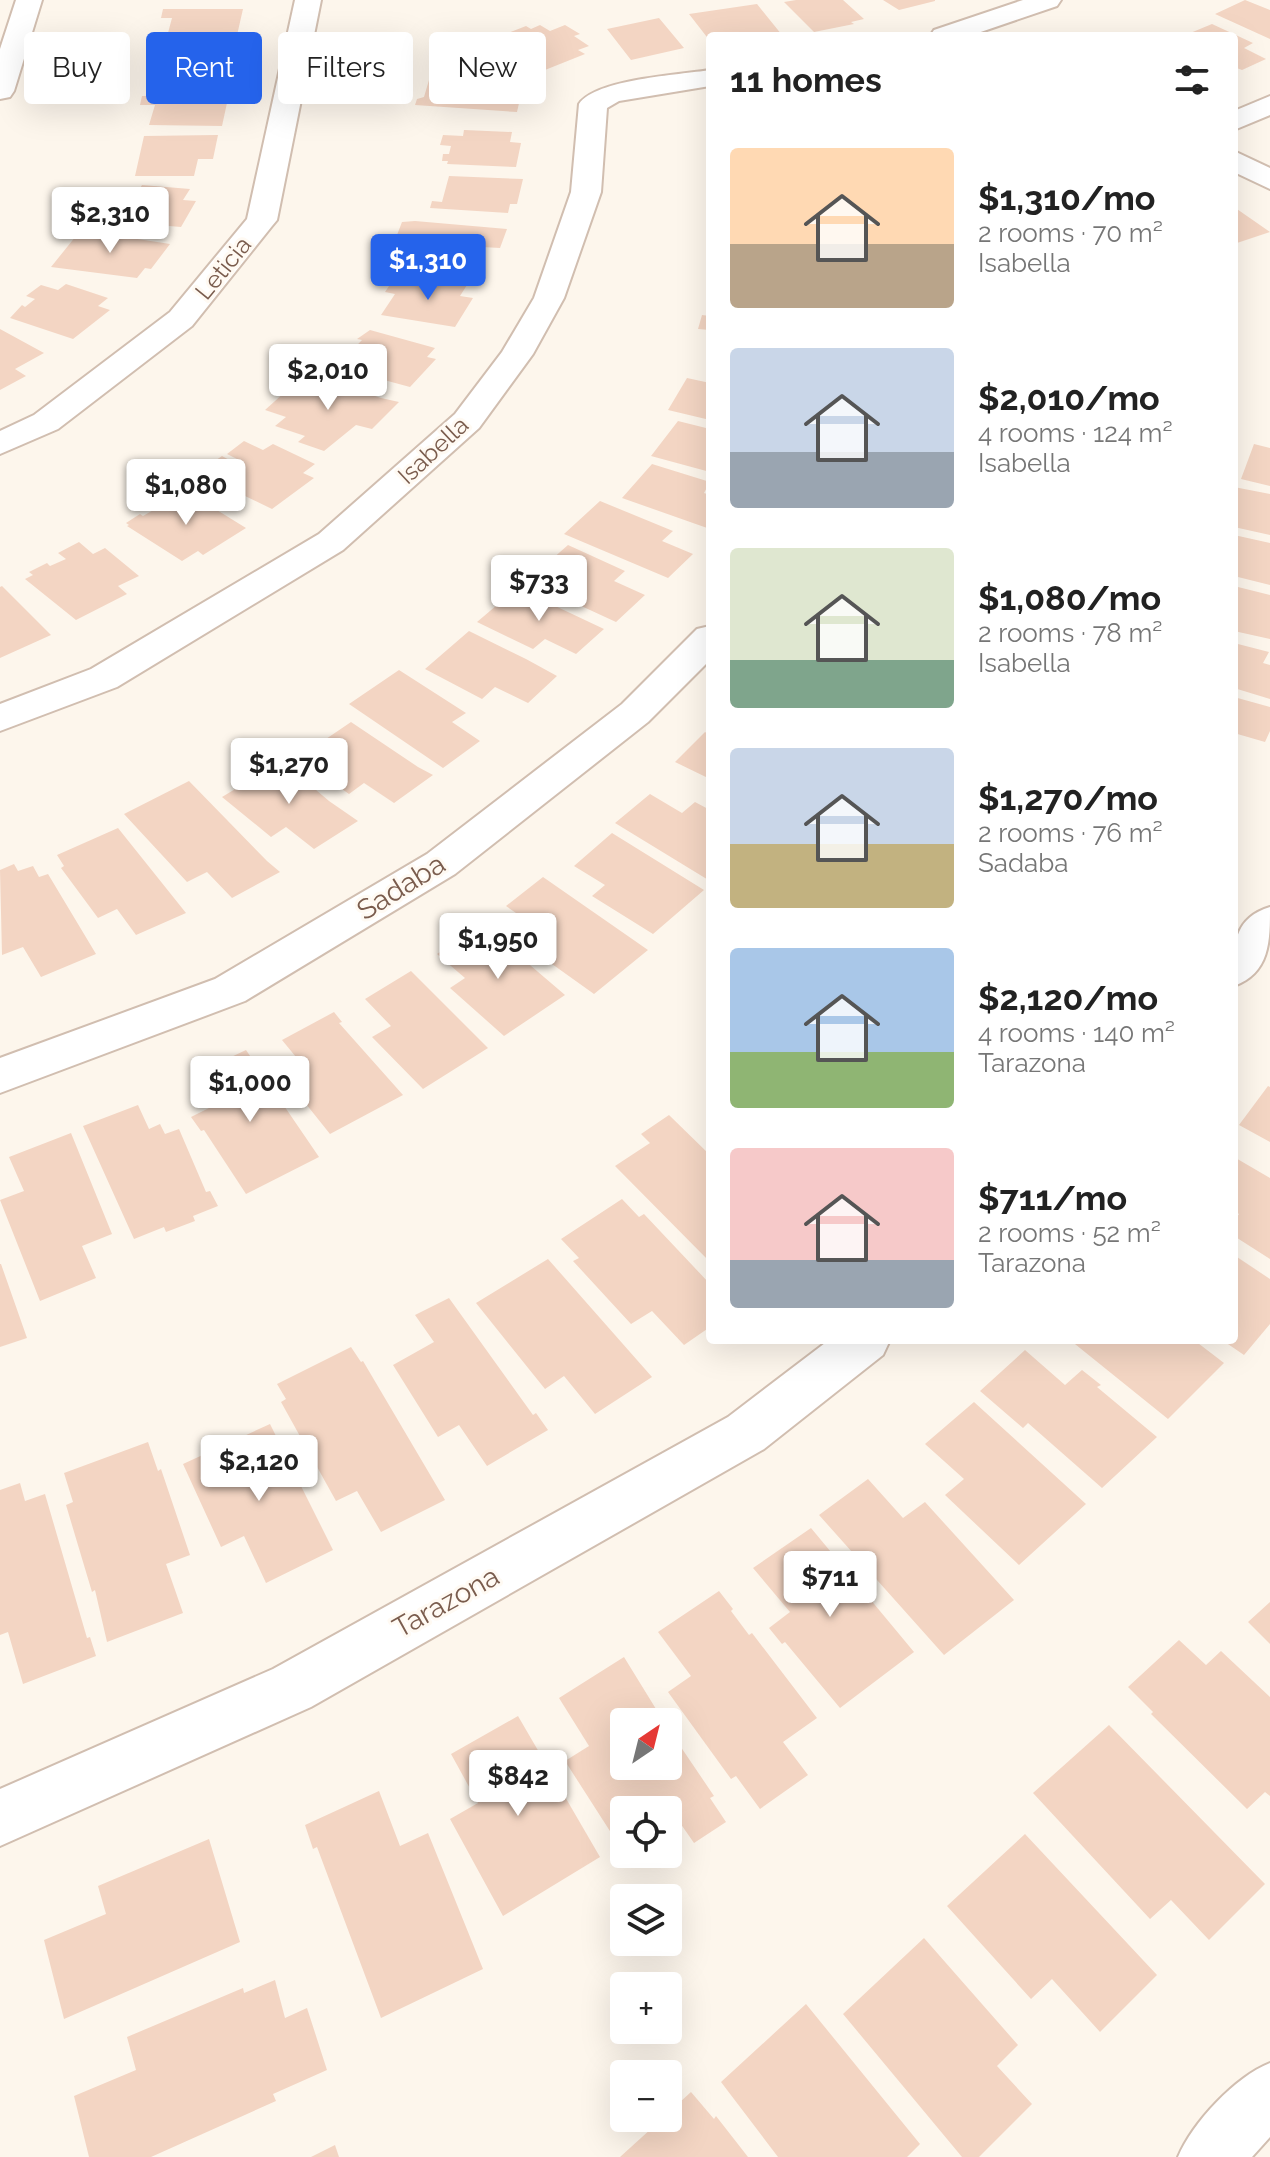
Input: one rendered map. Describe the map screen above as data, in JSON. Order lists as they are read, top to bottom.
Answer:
{
  "streets": {
    "street": [
      "Leticia",
      "Isabella",
      "Sadaba",
      "Tarazona"
    ]
  },
  "north": "top right",
  "page": {
    "chip": [
      "Buy",
      "Rent",
      "Filters",
      "New"
    ],
    "heading": "11 homes",
    "list": [
      {
        "name": "$1,310/mo",
        "note": "2 rooms · 70 m² · Isabella"
      },
      {
        "name": "$2,010/mo",
        "note": "4 rooms · 124 m² · Isabella"
      },
      {
        "name": "$1,080/mo",
        "note": "2 rooms · 78 m² · Isabella"
      },
      {
        "name": "$1,270/mo",
        "note": "2 rooms · 76 m² · Sadaba"
      },
      {
        "name": "$2,120/mo",
        "note": "4 rooms · 140 m² · Tarazona"
      },
      {
        "name": "$711/mo",
        "note": "2 rooms · 52 m² · Tarazona"
      }
    ],
    "price": [
      "$2,310",
      "$1,310",
      "$2,010",
      "$1,080",
      "$733",
      "$1,270",
      "$1,950",
      "$1,000",
      "$2,120",
      "$711",
      "$842"
    ],
    "map_buttons": ["+", "−"]
  }
}
